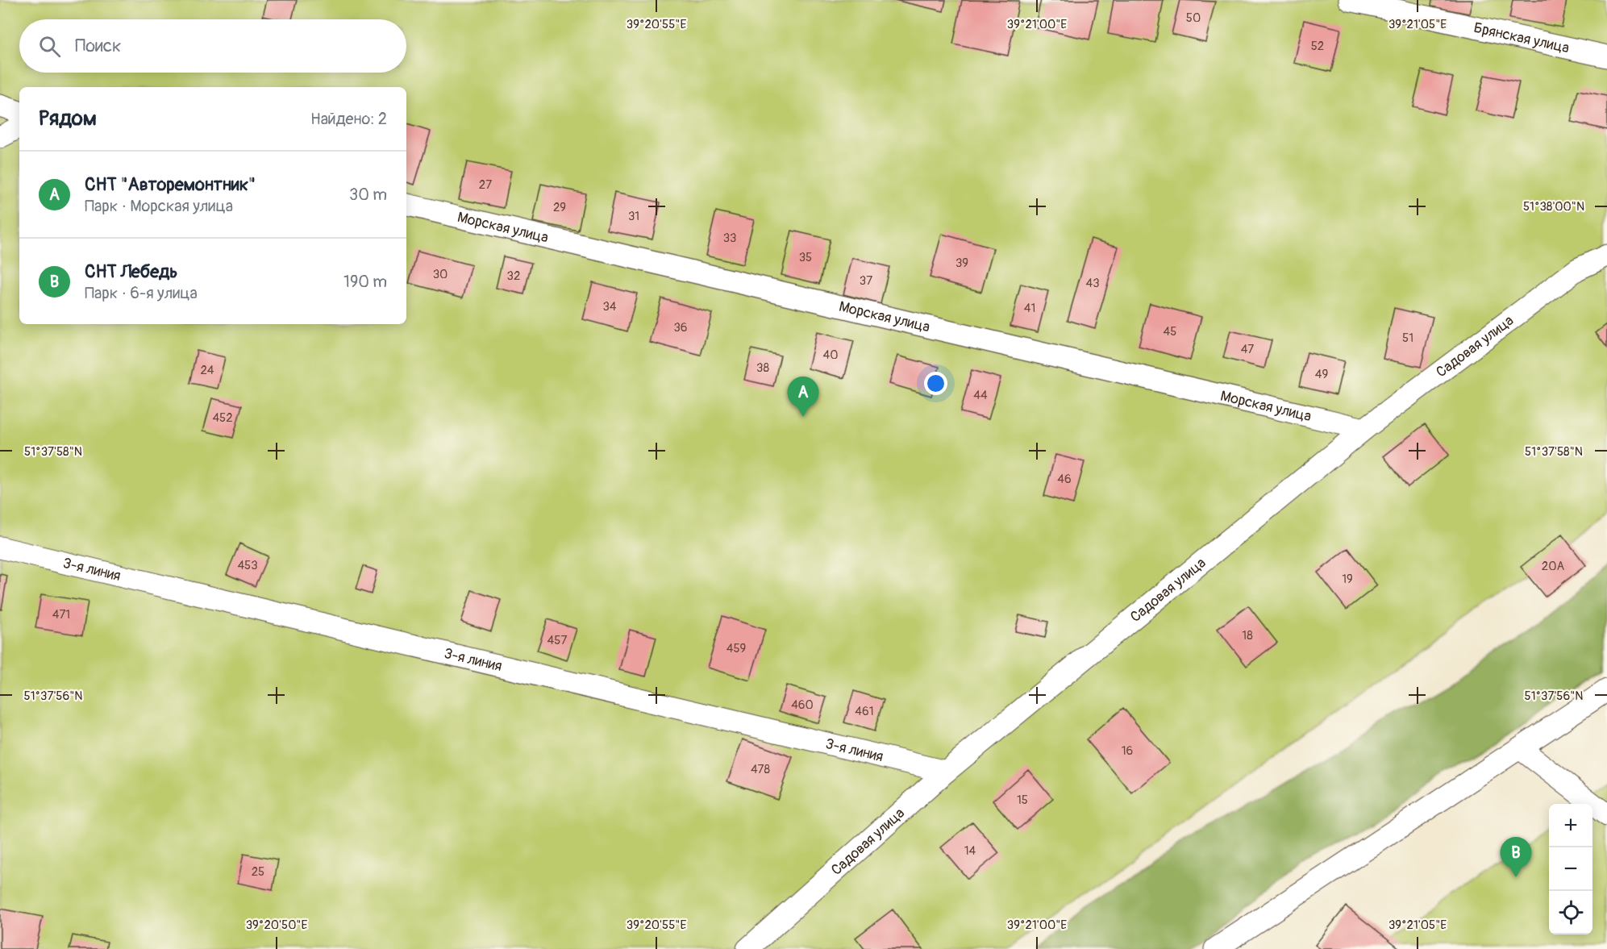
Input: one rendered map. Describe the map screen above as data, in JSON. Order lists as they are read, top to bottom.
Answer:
{
  "streets": {
    "street": [
      "Брянская улица",
      "Морская улица",
      "Садовая улица",
      "3-я линия"
    ]
  },
  "crossings": [
    ["Морская улица", "Садовая улица"],
    ["Садовая улица", "3-я линия"]
  ],
  "house_numbers": [
    "50",
    "52",
    "27",
    "29",
    "31",
    "33",
    "35",
    "39",
    "30",
    "32",
    "37",
    "43",
    "34",
    "41",
    "36",
    "45",
    "51",
    "47",
    "40",
    "38",
    "24",
    "49",
    "44",
    "452",
    "46",
    "453",
    "20А",
    "19",
    "471",
    "18",
    "457",
    "459",
    "460",
    "461",
    "16",
    "478",
    "15",
    "14",
    "25"
  ],
  "page": {
    "search": "Поиск",
    "heading": ["Рядом", "Найдено: 2"],
    "list": [
      {
        "mark": "A",
        "name": "СНТ \"Авторемонтник\"",
        "note": "Парк · Морская улица",
        "value": "30 m"
      },
      {
        "mark": "B",
        "name": "СНТ Лебедь",
        "note": "Парк · 6-я улица",
        "value": "190 m"
      }
    ],
    "pins": ["A", "B"],
    "map_buttons": ["+", "−"]
  },
  "coordinates": [
    "39°20'55\"E",
    "39°21'00\"E",
    "39°21'05\"E",
    "51°38'00\"N",
    "51°37'58\"N",
    "51°37'56\"N",
    "39°20'50\"E"
  ]
}
